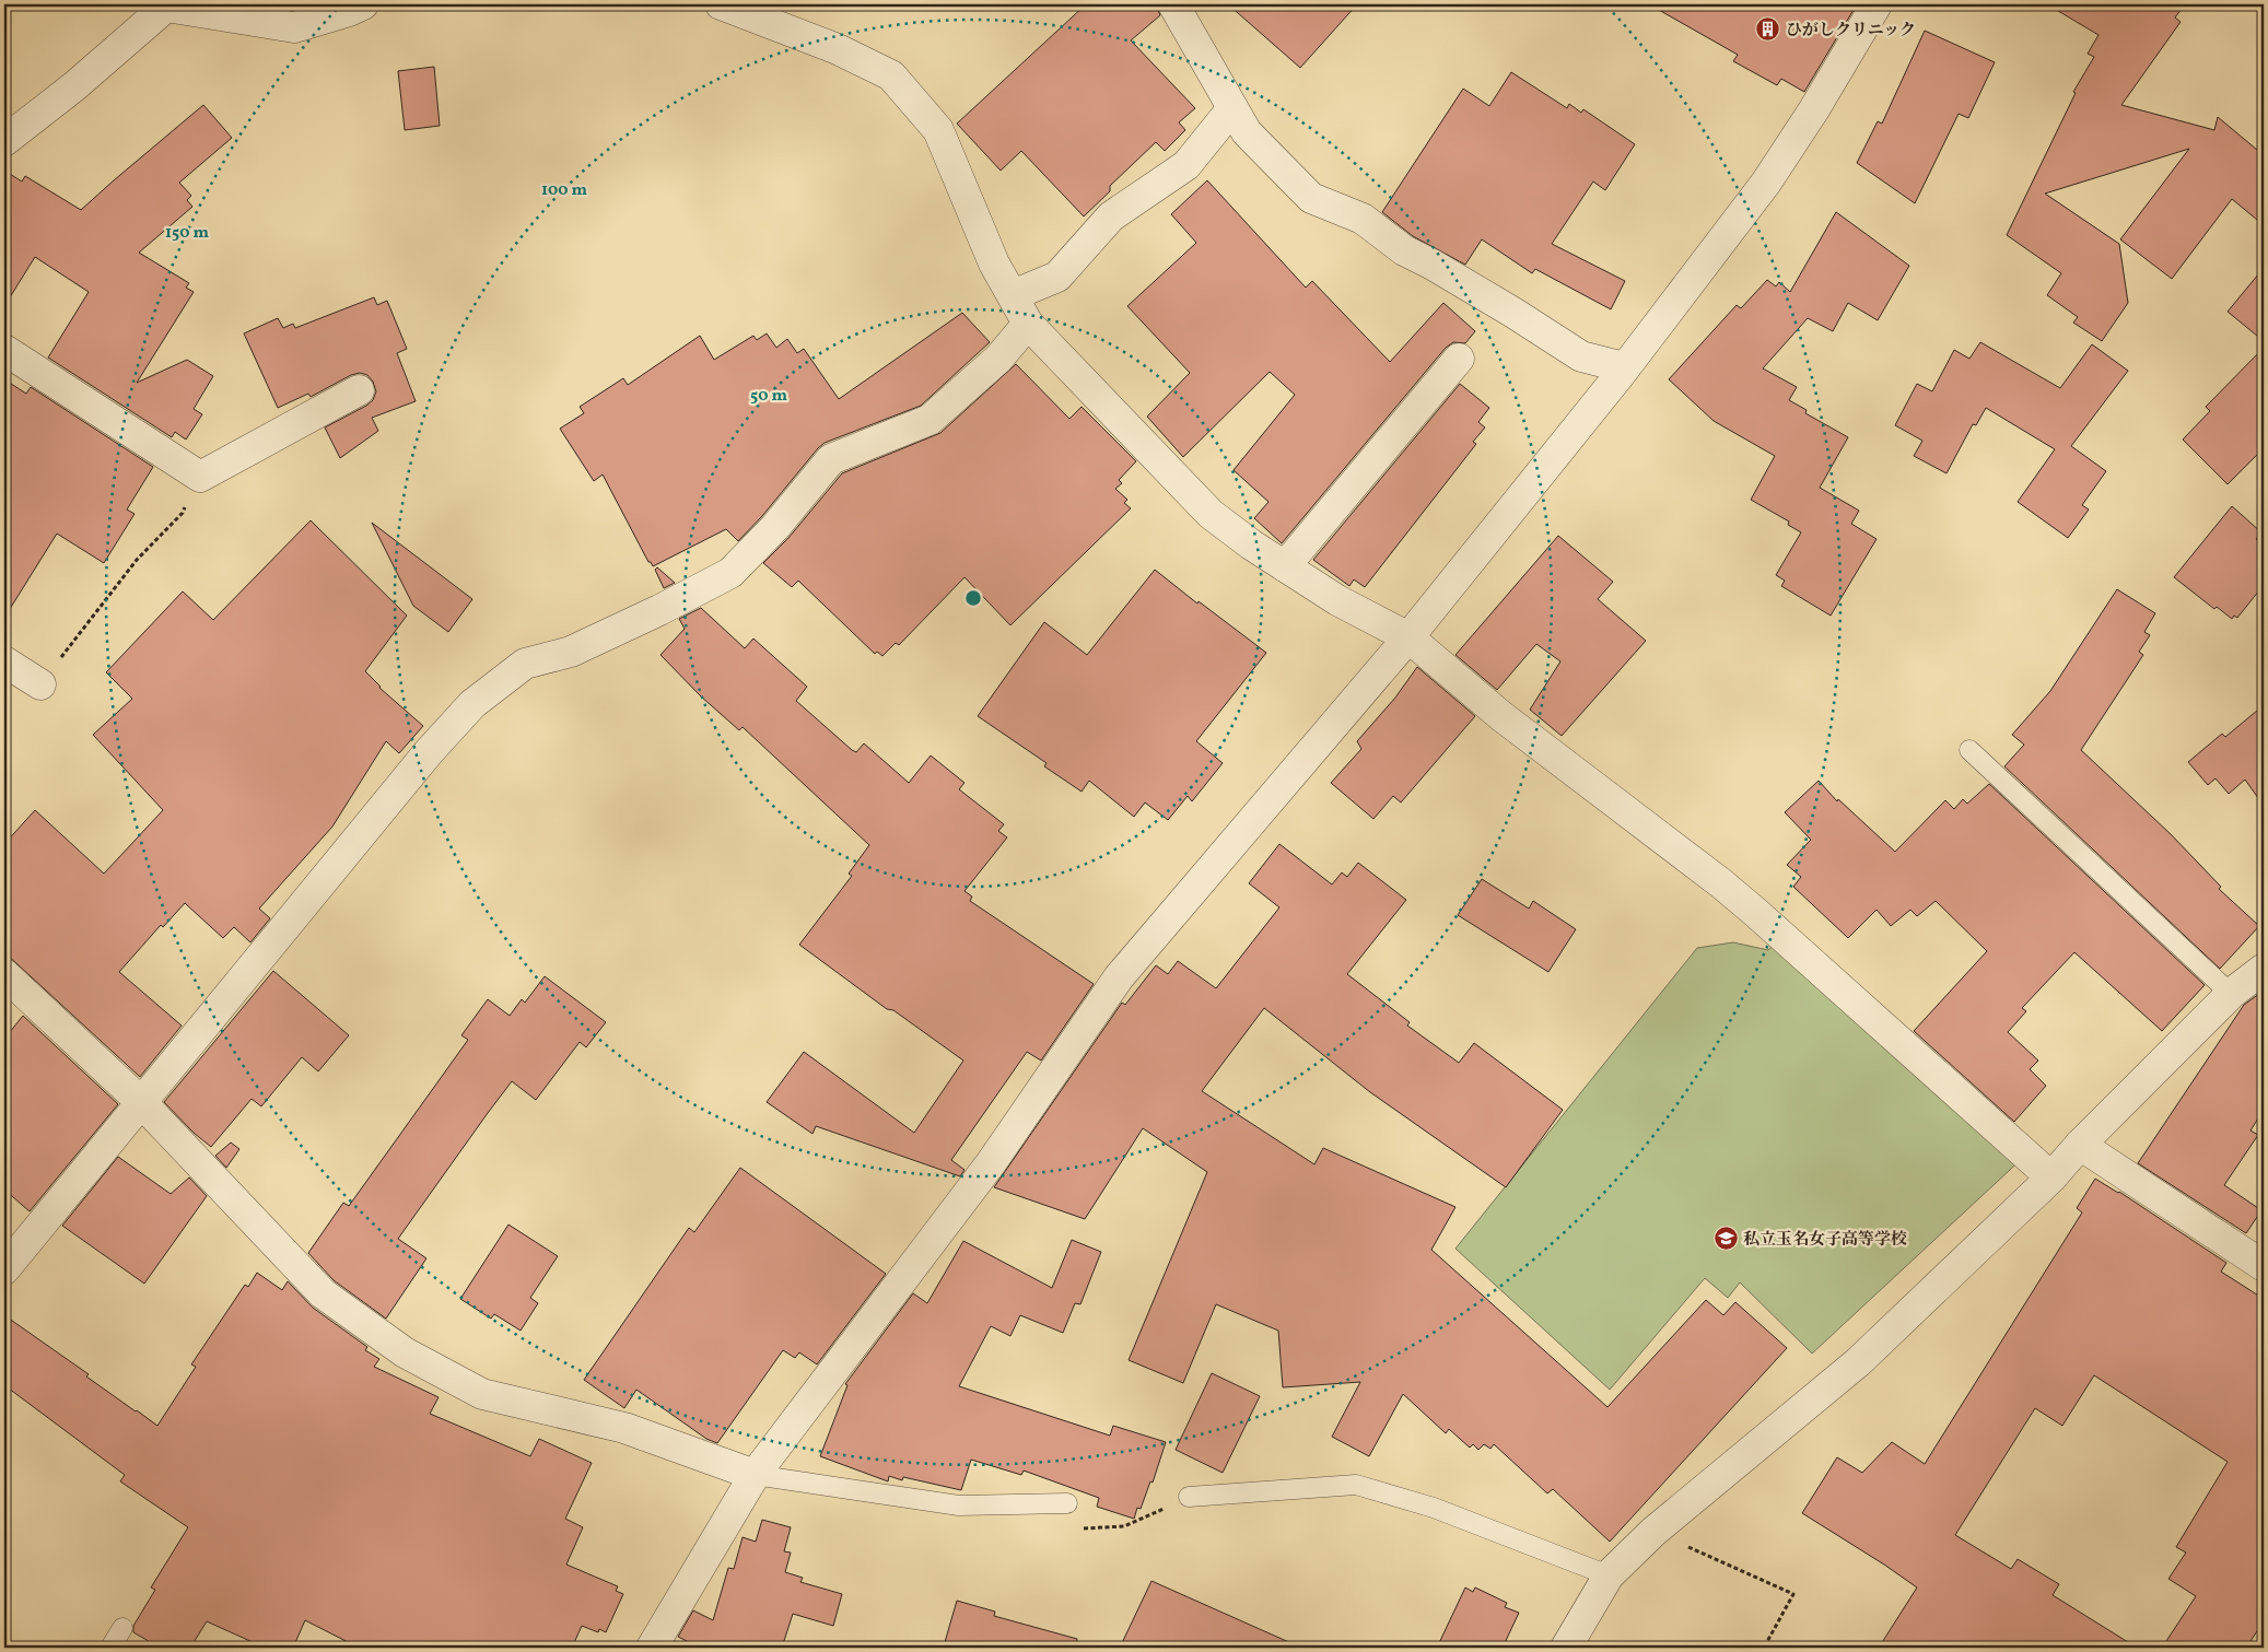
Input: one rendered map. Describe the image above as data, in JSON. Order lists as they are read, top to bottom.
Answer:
{
  "places": {
    "building": ["ひがしクリニック"],
    "school or university": ["私立玉名女子高等学校"]
  },
  "rings": ["100 m", "150 m", "50 m"]
}
